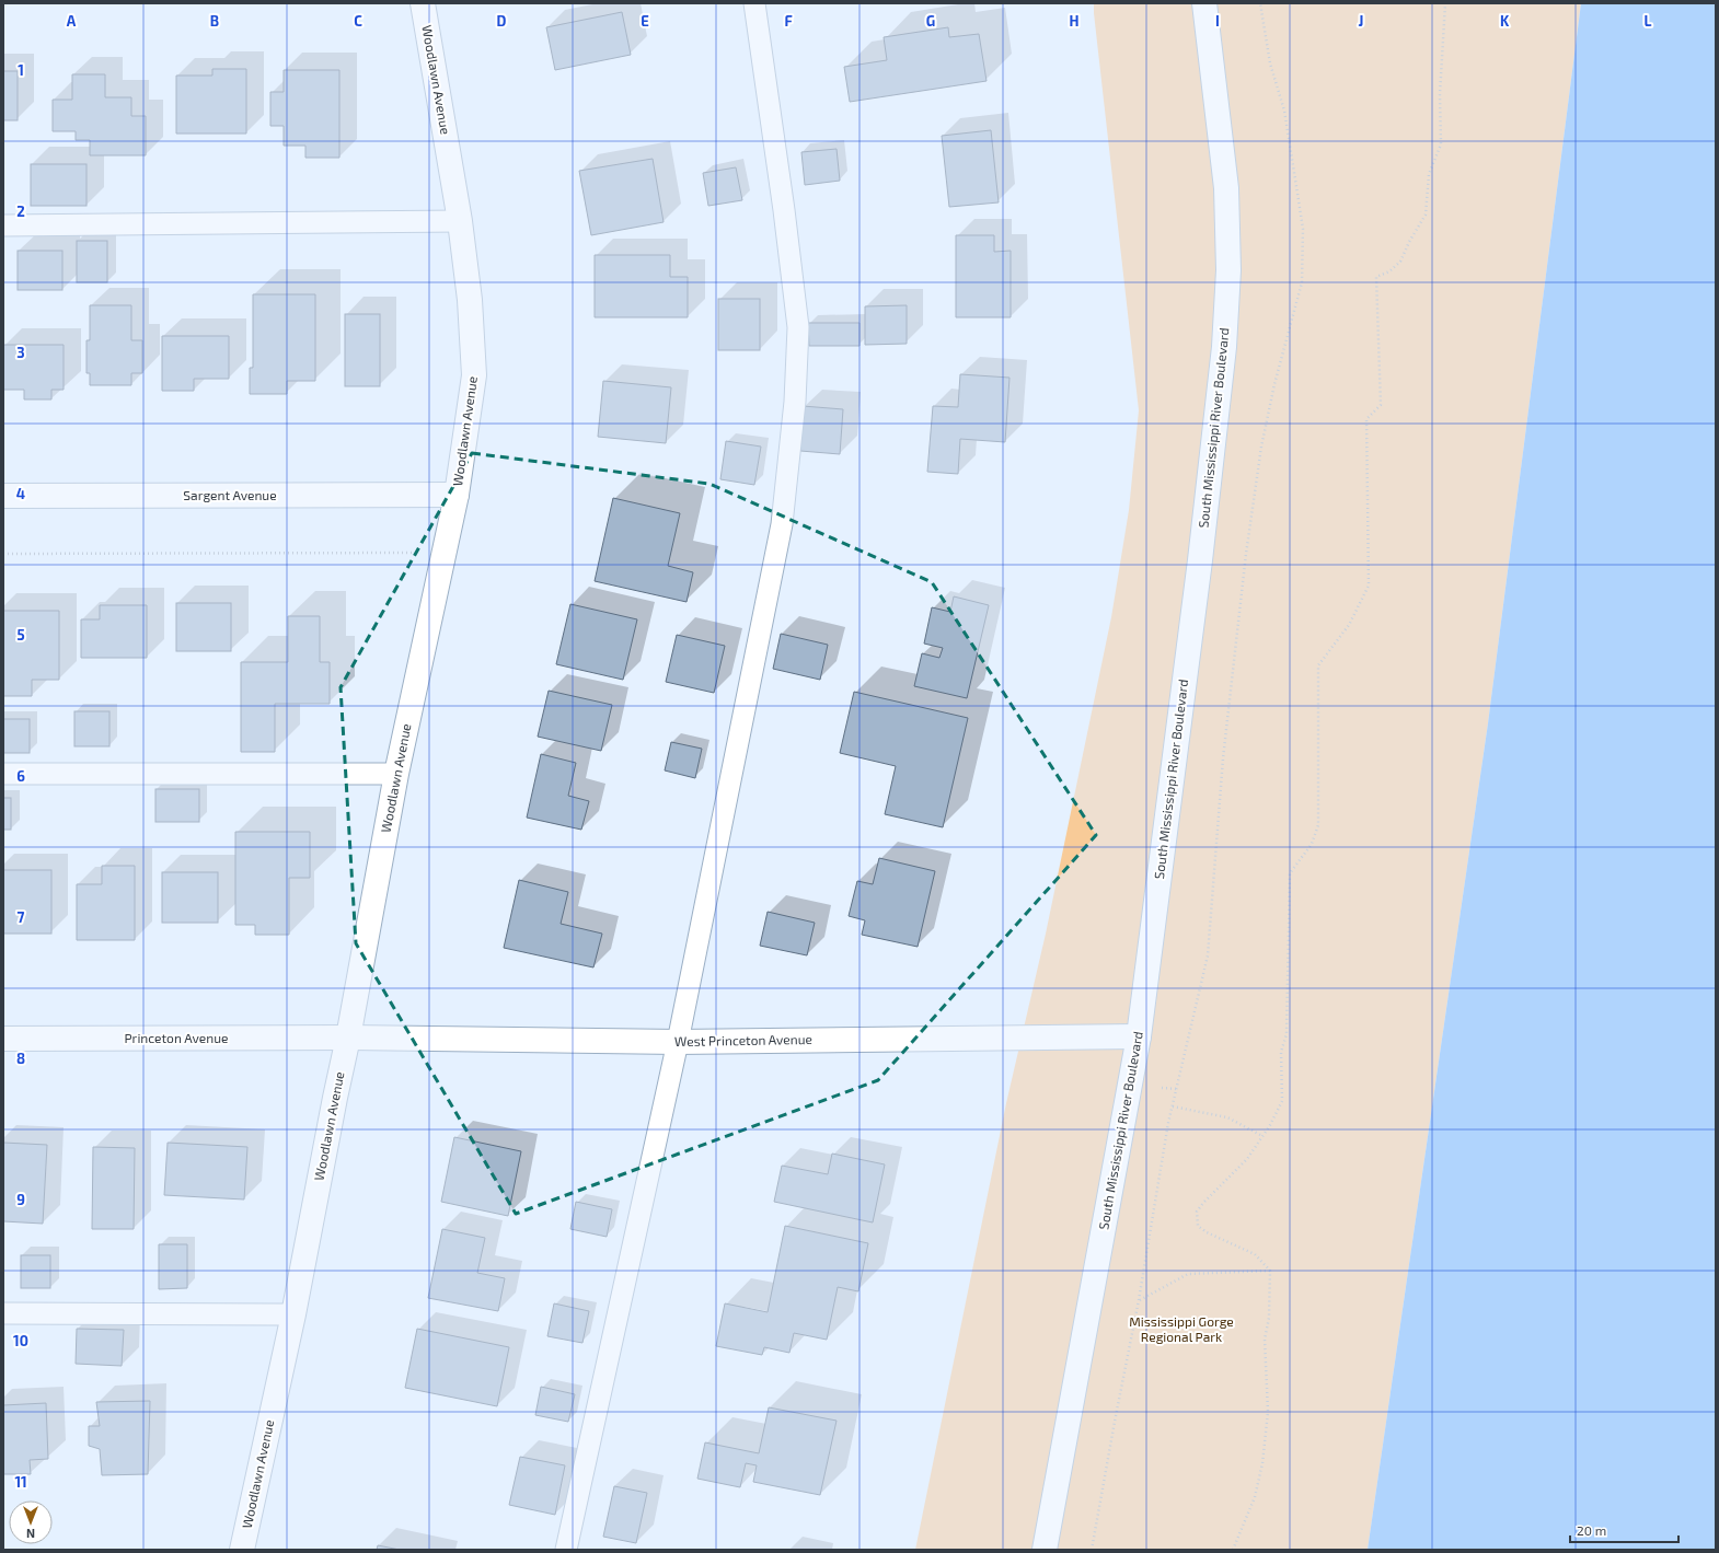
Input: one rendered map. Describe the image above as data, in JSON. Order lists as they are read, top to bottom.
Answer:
{
  "streets": {
    "street": [
      "Woodlawn Avenue",
      "South Mississippi River Boulevard",
      "Sargent Avenue",
      "Princeton Avenue",
      "West Princeton Avenue"
    ]
  },
  "crossings": [
    ["Woodlawn Avenue", "Sargent Avenue"],
    ["Woodlawn Avenue", "Princeton Avenue"],
    ["Woodlawn Avenue", "West Princeton Avenue"],
    ["South Mississippi River Boulevard", "West Princeton Avenue"],
    ["Princeton Avenue", "West Princeton Avenue"]
  ],
  "parks": ["Mississippi Gorge Regional Park"],
  "scale_bar": "20 m",
  "north": "bottom",
  "grid": {
    "columns": [
      "A",
      "B",
      "C",
      "D",
      "E",
      "F",
      "G",
      "H",
      "I",
      "J",
      "K",
      "L"
    ],
    "rows": [
      "1",
      "2",
      "3",
      "4",
      "5",
      "6",
      "7",
      "8",
      "9",
      "10",
      "11"
    ]
  }
}
